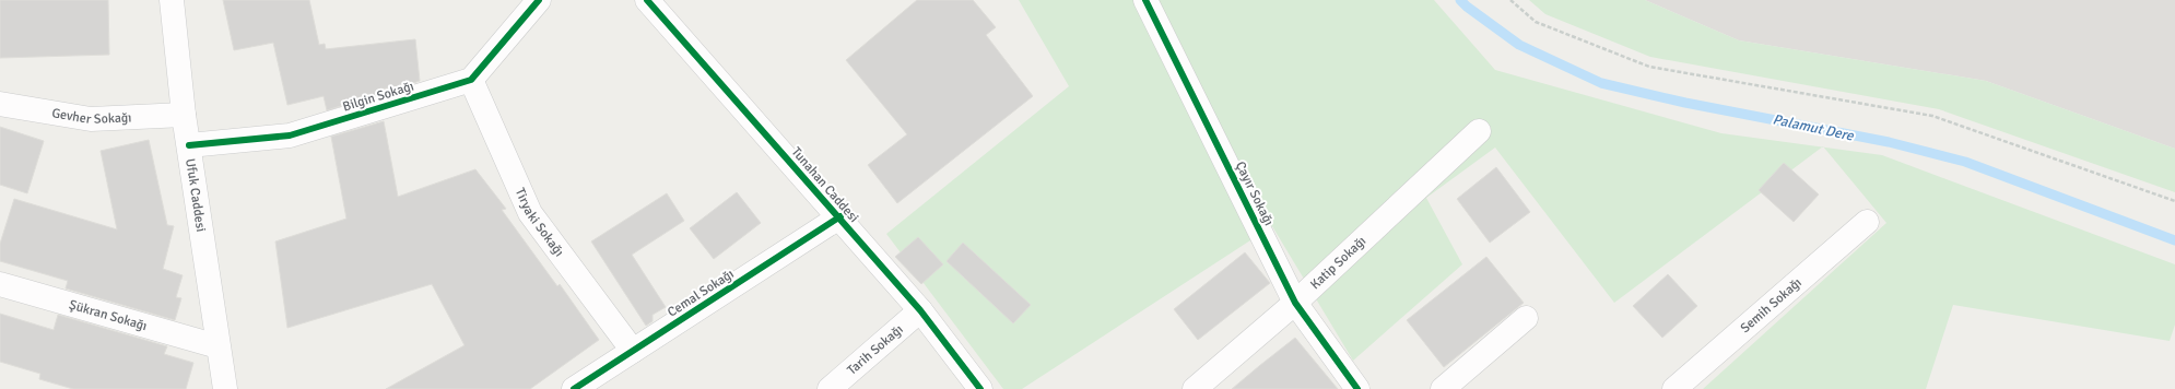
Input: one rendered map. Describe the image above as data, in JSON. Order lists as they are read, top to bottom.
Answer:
{
  "streets": {
    "street": [
      "Bilgin Sokağı",
      "Gevher Sokağı",
      "Tunahan Caddesi",
      "Çayır Sokağı",
      "Ufuk Caddesi",
      "Tiryaki Sokağı",
      "Katip Sokağı",
      "Cemal Sokağı",
      "Semih Sokağı",
      "Şükran Sokağı",
      "Tarih Sokağı"
    ]
  },
  "crossings": [
    ["Bilgin Sokağı", "Ufuk Caddesi"],
    ["Bilgin Sokağı", "Tiryaki Sokağı"],
    ["Gevher Sokağı", "Ufuk Caddesi"],
    ["Tunahan Caddesi", "Cemal Sokağı"],
    ["Tunahan Caddesi", "Tarih Sokağı"],
    ["Çayır Sokağı", "Katip Sokağı"],
    ["Ufuk Caddesi", "Şükran Sokağı"],
    ["Tiryaki Sokağı", "Cemal Sokağı"]
  ],
  "water": ["Palamut Dere"]
}
